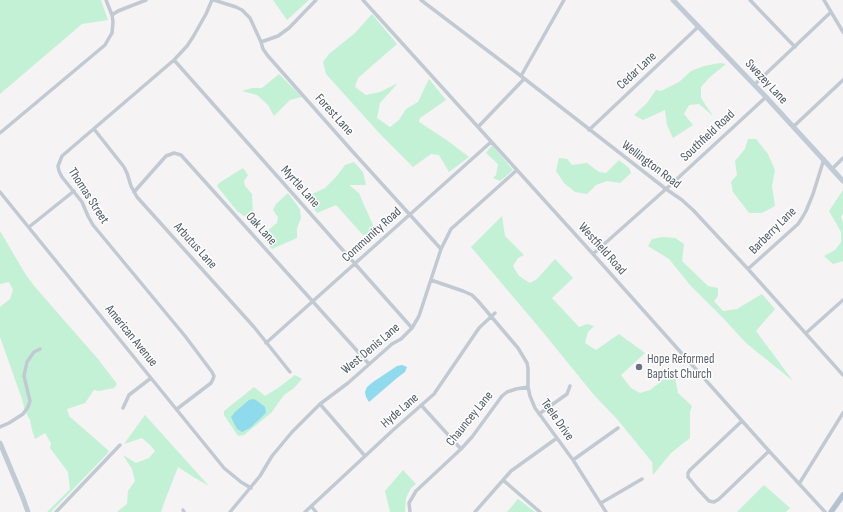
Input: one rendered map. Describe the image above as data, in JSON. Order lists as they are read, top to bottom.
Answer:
{
  "streets": {
    "street": [
      "Cedar Lane",
      "Swezey Lane",
      "Forest Lane",
      "Southfield Road",
      "Wellington Road",
      "Myrtle Lane",
      "Thomas Street",
      "Oak Lane",
      "Barberry Lane",
      "Community Road",
      "Arbutus Lane",
      "Westfield Road",
      "American Avenue",
      "West Denis Lane",
      "Hyde Lane",
      "Chauncey Lane",
      "Teele Drive"
    ]
  },
  "crossings": [
    ["Cedar Lane", "Swezey Lane"],
    ["Cedar Lane", "Wellington Road"],
    ["Swezey Lane", "Southfield Road"],
    ["Swezey Lane", "Barberry Lane"],
    ["Forest Lane", "Thomas Street"],
    ["Forest Lane", "Community Road"],
    ["Forest Lane", "West Denis Lane"],
    ["Southfield Road", "Wellington Road"],
    ["Southfield Road", "Westfield Road"],
    ["Wellington Road", "Barberry Lane"],
    ["Myrtle Lane", "Thomas Street"],
    ["Myrtle Lane", "Community Road"],
    ["Myrtle Lane", "West Denis Lane"],
    ["Thomas Street", "Arbutus Lane"],
    ["Thomas Street", "American Avenue"],
    ["Oak Lane", "Community Road"],
    ["Oak Lane", "Arbutus Lane"],
    ["Oak Lane", "West Denis Lane"],
    ["Community Road", "Arbutus Lane"],
    ["Community Road", "Westfield Road"],
    ["Westfield Road", "West Denis Lane"],
    ["American Avenue", "West Denis Lane"],
    ["West Denis Lane", "Teele Drive"],
    ["Hyde Lane", "Teele Drive"],
    ["Chauncey Lane", "Teele Drive"]
  ],
  "places": ["Hope Reformed Baptist Church"]
}
